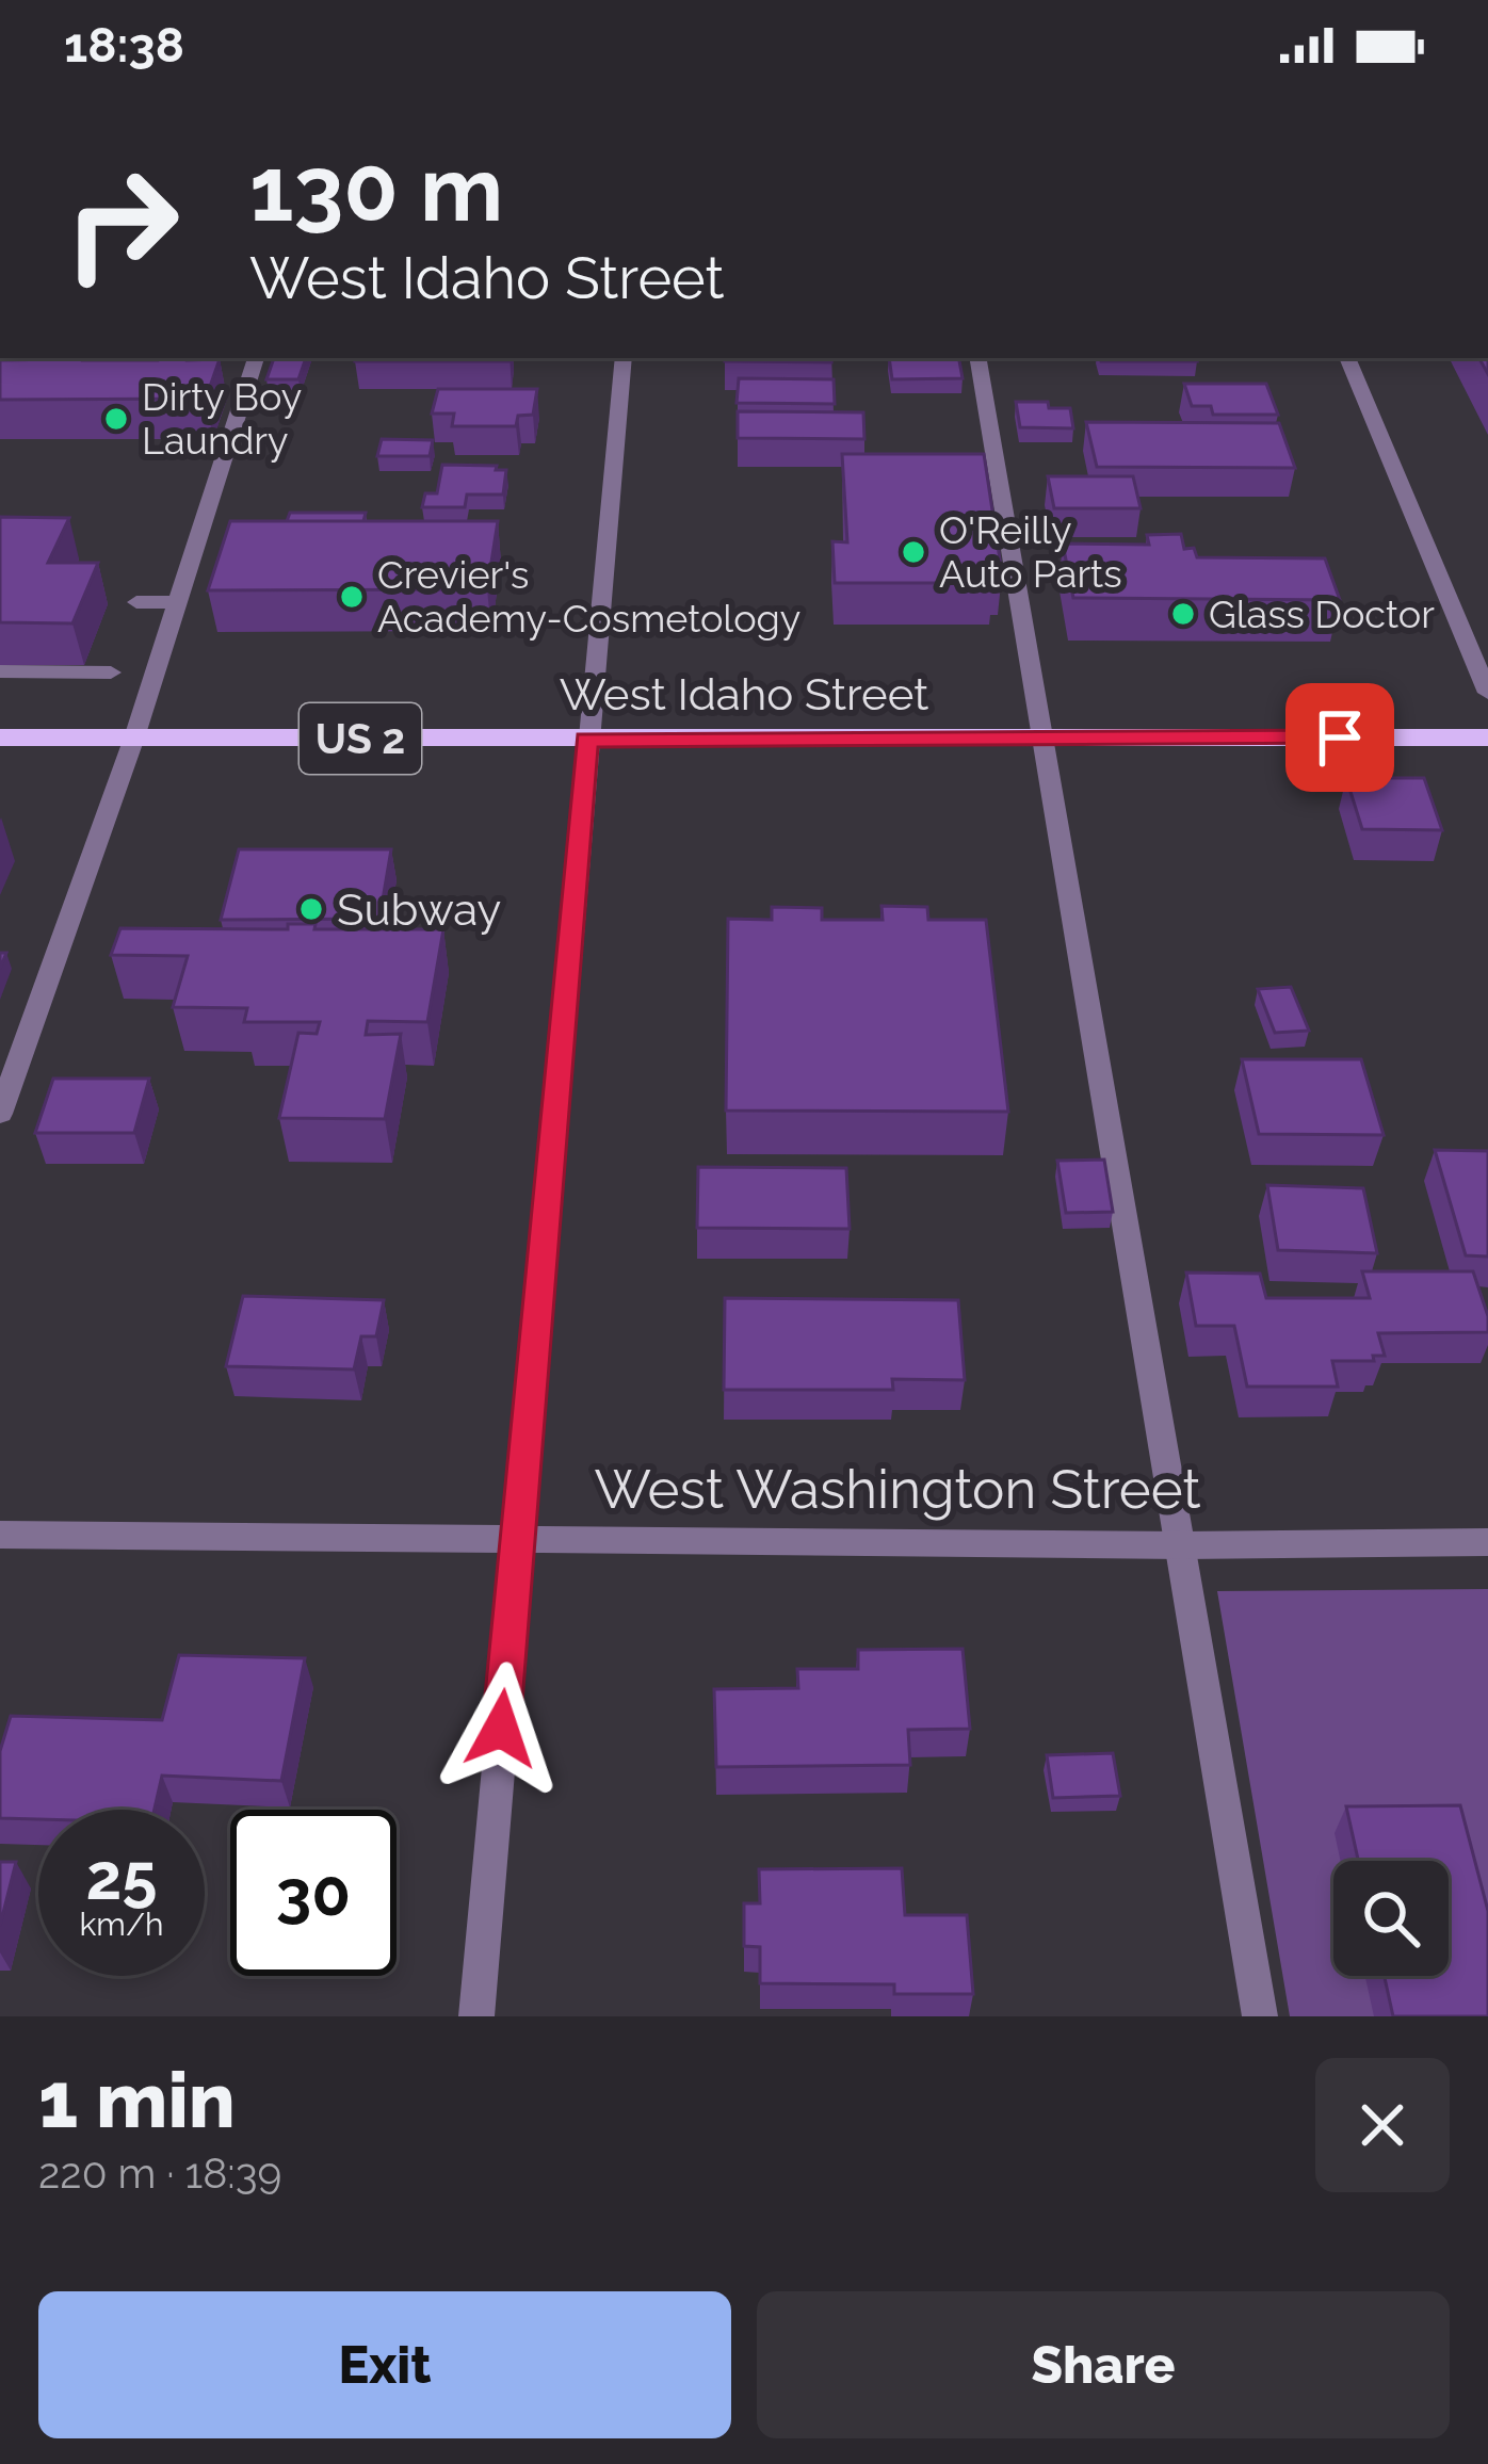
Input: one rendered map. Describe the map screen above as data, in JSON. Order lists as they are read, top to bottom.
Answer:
{
  "streets": {
    "highway": ["West Idaho Street", "US 2"],
    "street": ["West Washington Street"]
  },
  "places": [
    "Dirty Boy Laundry",
    "O'Reilly Auto Parts",
    "Crevier's Academy-Cosmetology",
    "Glass Doctor",
    "Subway"
  ],
  "page": {
    "status": "18:38",
    "turn": ["130 m", "West Idaho Street"],
    "speed": "25 km/h",
    "limit": "30",
    "heading": ["1 min", "220 m · 18:39"],
    "buttons": ["Exit", "Share"]
  }
}
